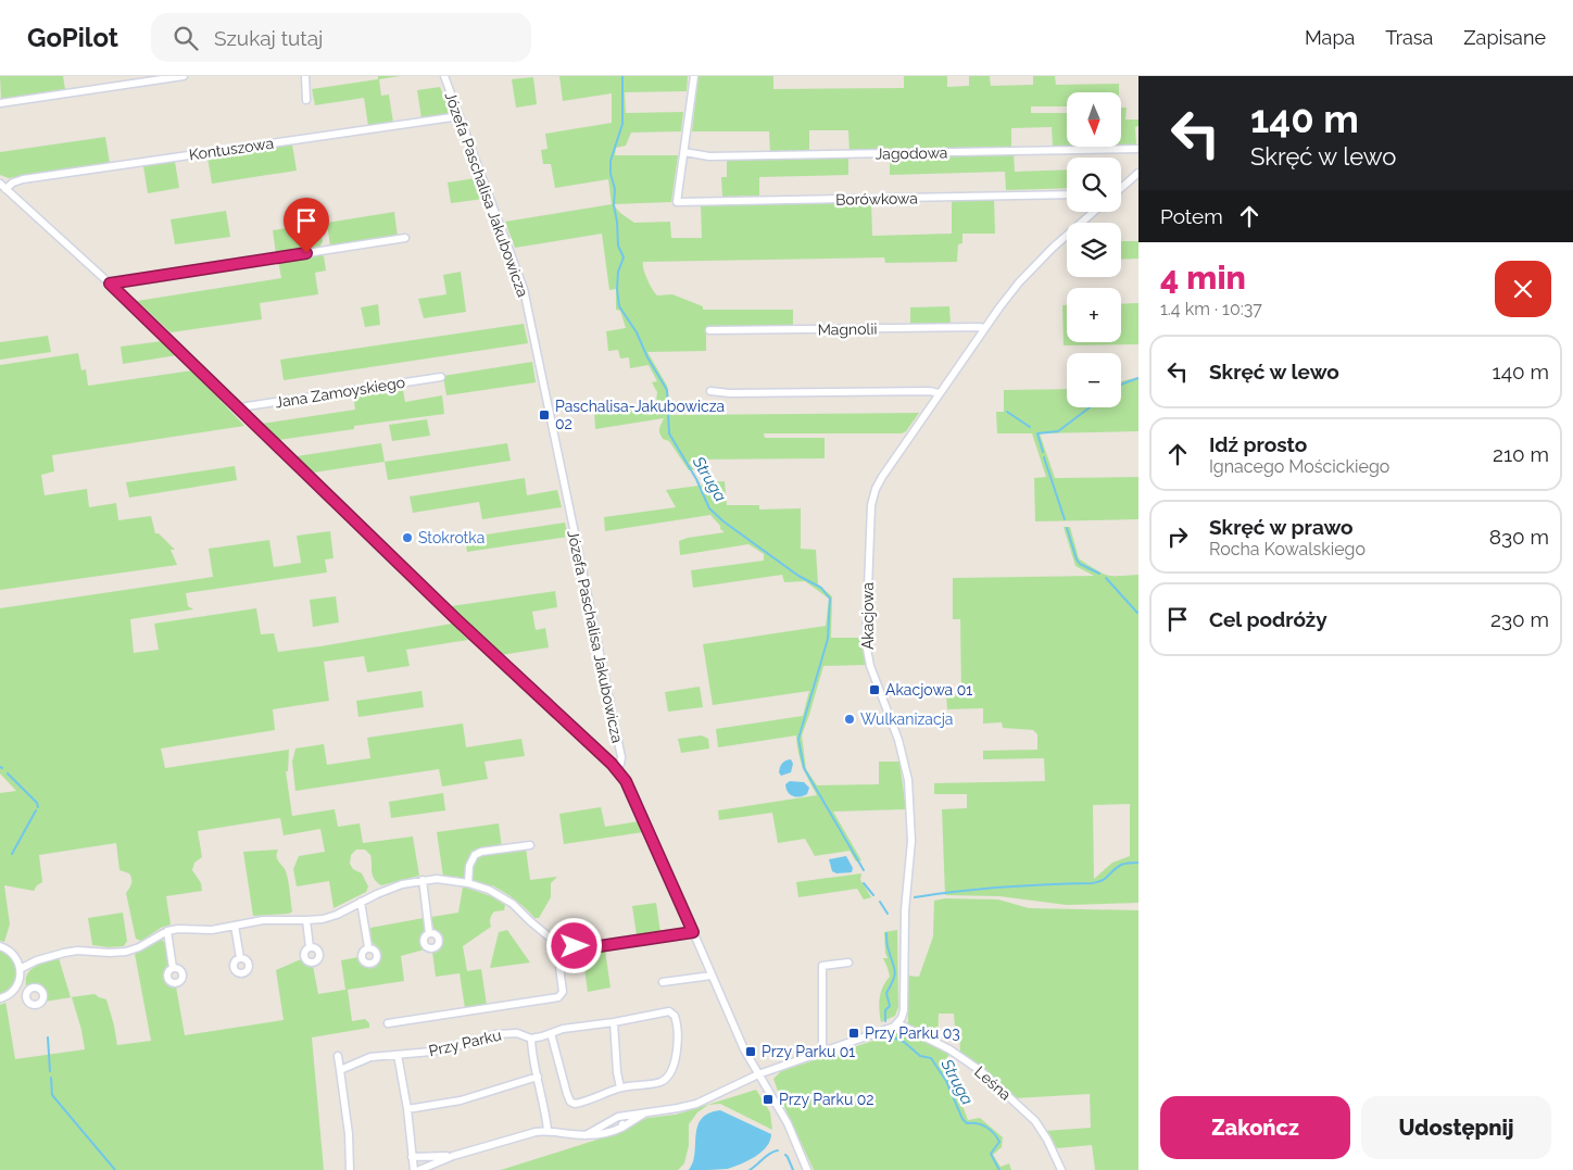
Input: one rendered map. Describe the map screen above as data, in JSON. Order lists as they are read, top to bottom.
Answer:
{
  "streets": {
    "street": [
      "Kontuszowa",
      "Jagodowa",
      "Józefa Paschalisa Jakubowicza",
      "Borówkowa",
      "Magnolii",
      "Jana Zamoyskiego",
      "Akacjowa",
      "Przy Parku",
      "Leśna"
    ]
  },
  "crossings": [
    ["Kontuszowa", "Józefa Paschalisa Jakubowicza"],
    ["Jagodowa", "Borówkowa"],
    ["Magnolii", "Akacjowa"],
    ["Akacjowa", "Leśna"]
  ],
  "water": ["Struga"],
  "places": {
    "transit": [
      "Paschalisa-Jakubowicza 02",
      "Akacjowa 01",
      "Przy Parku 03",
      "Przy Parku 01",
      "Przy Parku 02"
    ],
    "other": ["Stokrotka", "Wulkanizacja"]
  },
  "north": "bottom",
  "page": {
    "header": "GoPilot",
    "search": "Szukaj tutaj",
    "nav": ["Mapa", "Trasa", "Zapisane"],
    "turn": ["140 m", "Skręć w lewo"],
    "map_buttons": ["+", "−"],
    "then": "Potem",
    "heading": ["4 min", "1.4 km · 10:37"],
    "list": [
      {
        "name": "Skręć w lewo",
        "value": "140 m"
      },
      {
        "name": "Idź prosto",
        "note": "Ignacego Mościckiego",
        "value": "210 m"
      },
      {
        "name": "Skręć w prawo",
        "note": "Rocha Kowalskiego",
        "value": "830 m"
      },
      {
        "name": "Cel podróży",
        "value": "230 m"
      }
    ],
    "buttons": ["Zakończ", "Udostępnij"]
  }
}
